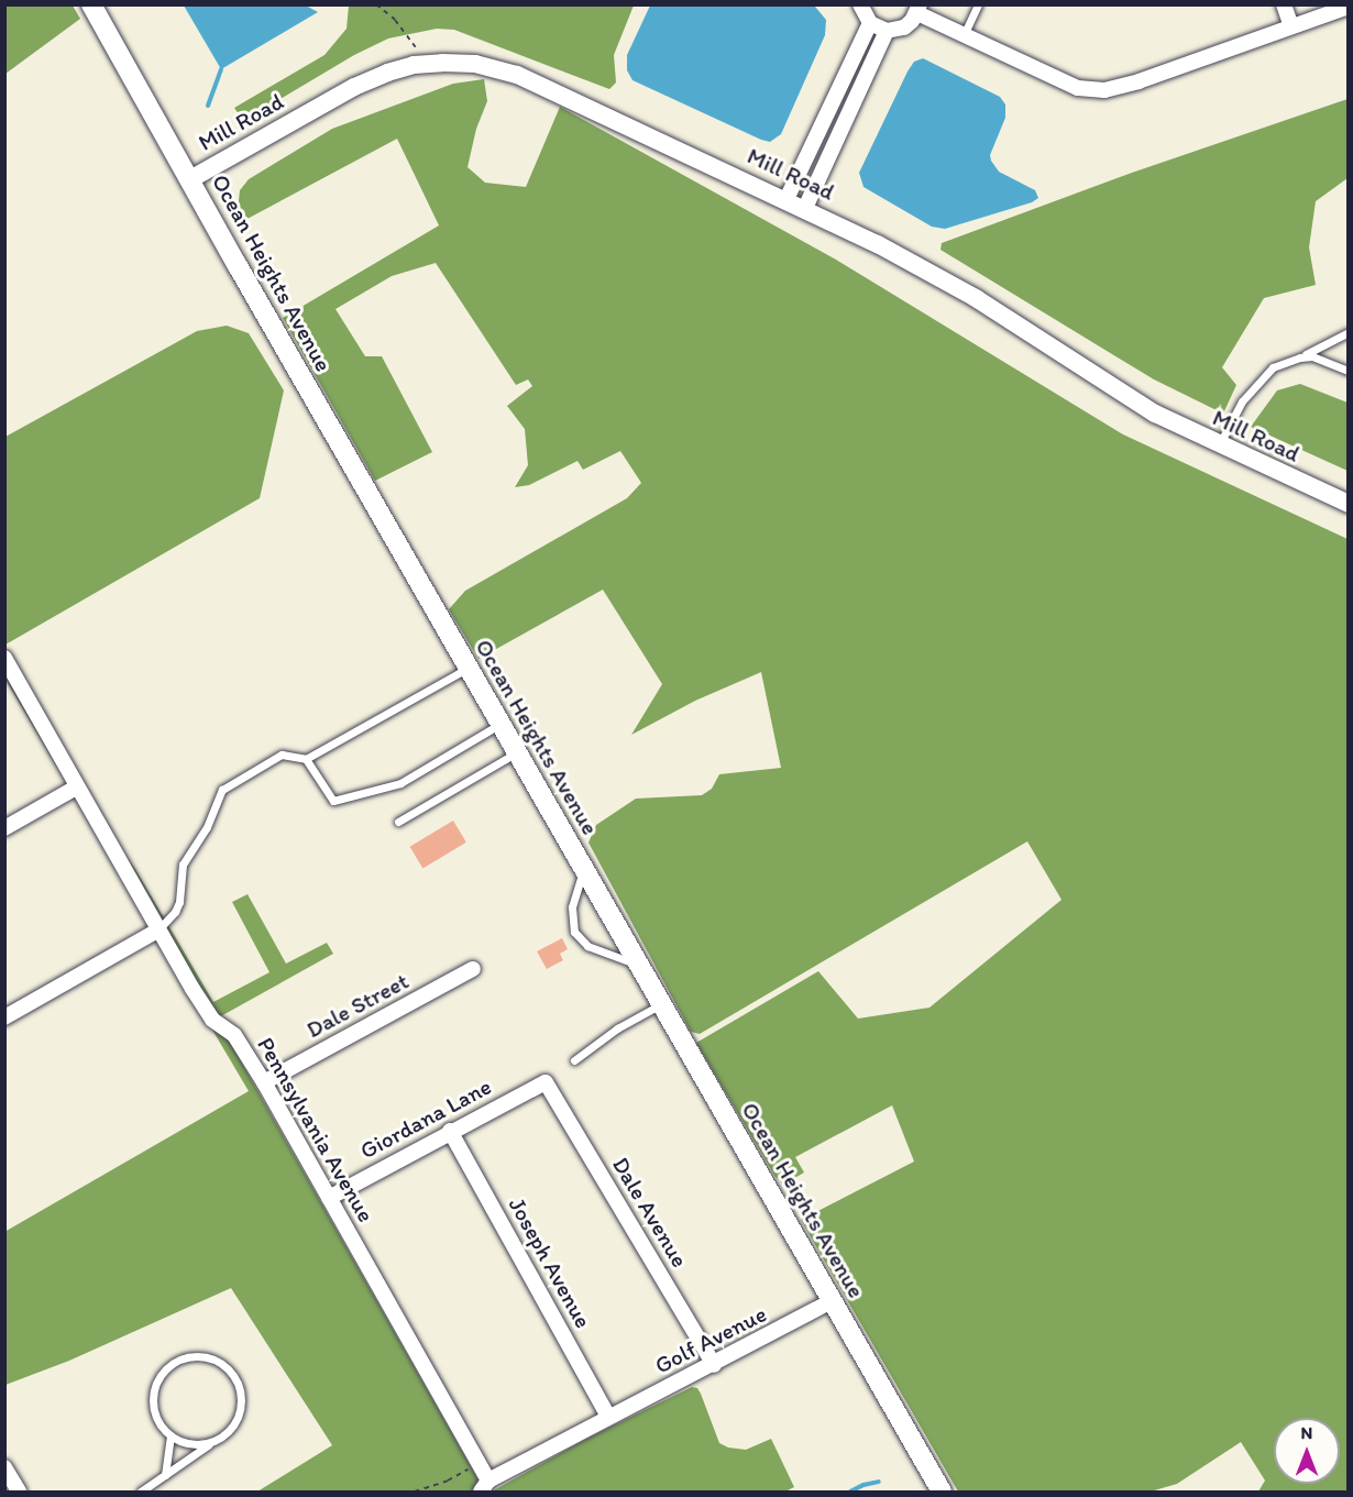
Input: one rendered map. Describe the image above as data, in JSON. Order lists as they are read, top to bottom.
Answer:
{
  "streets": {
    "main road": ["Ocean Heights Avenue"],
    "street": [
      "Mill Road",
      "Dale Street",
      "Giordana Lane",
      "Pennsylvania Avenue",
      "Dale Avenue",
      "Joseph Avenue",
      "Golf Avenue"
    ]
  },
  "crossings": [
    ["Mill Road", "Ocean Heights Avenue"],
    ["Ocean Heights Avenue", "Golf Avenue"],
    ["Dale Street", "Pennsylvania Avenue"],
    ["Giordana Lane", "Pennsylvania Avenue"],
    ["Giordana Lane", "Dale Avenue"],
    ["Giordana Lane", "Joseph Avenue"],
    ["Pennsylvania Avenue", "Joseph Avenue"],
    ["Pennsylvania Avenue", "Golf Avenue"],
    ["Dale Avenue", "Golf Avenue"],
    ["Joseph Avenue", "Golf Avenue"]
  ],
  "north": "top"
}
